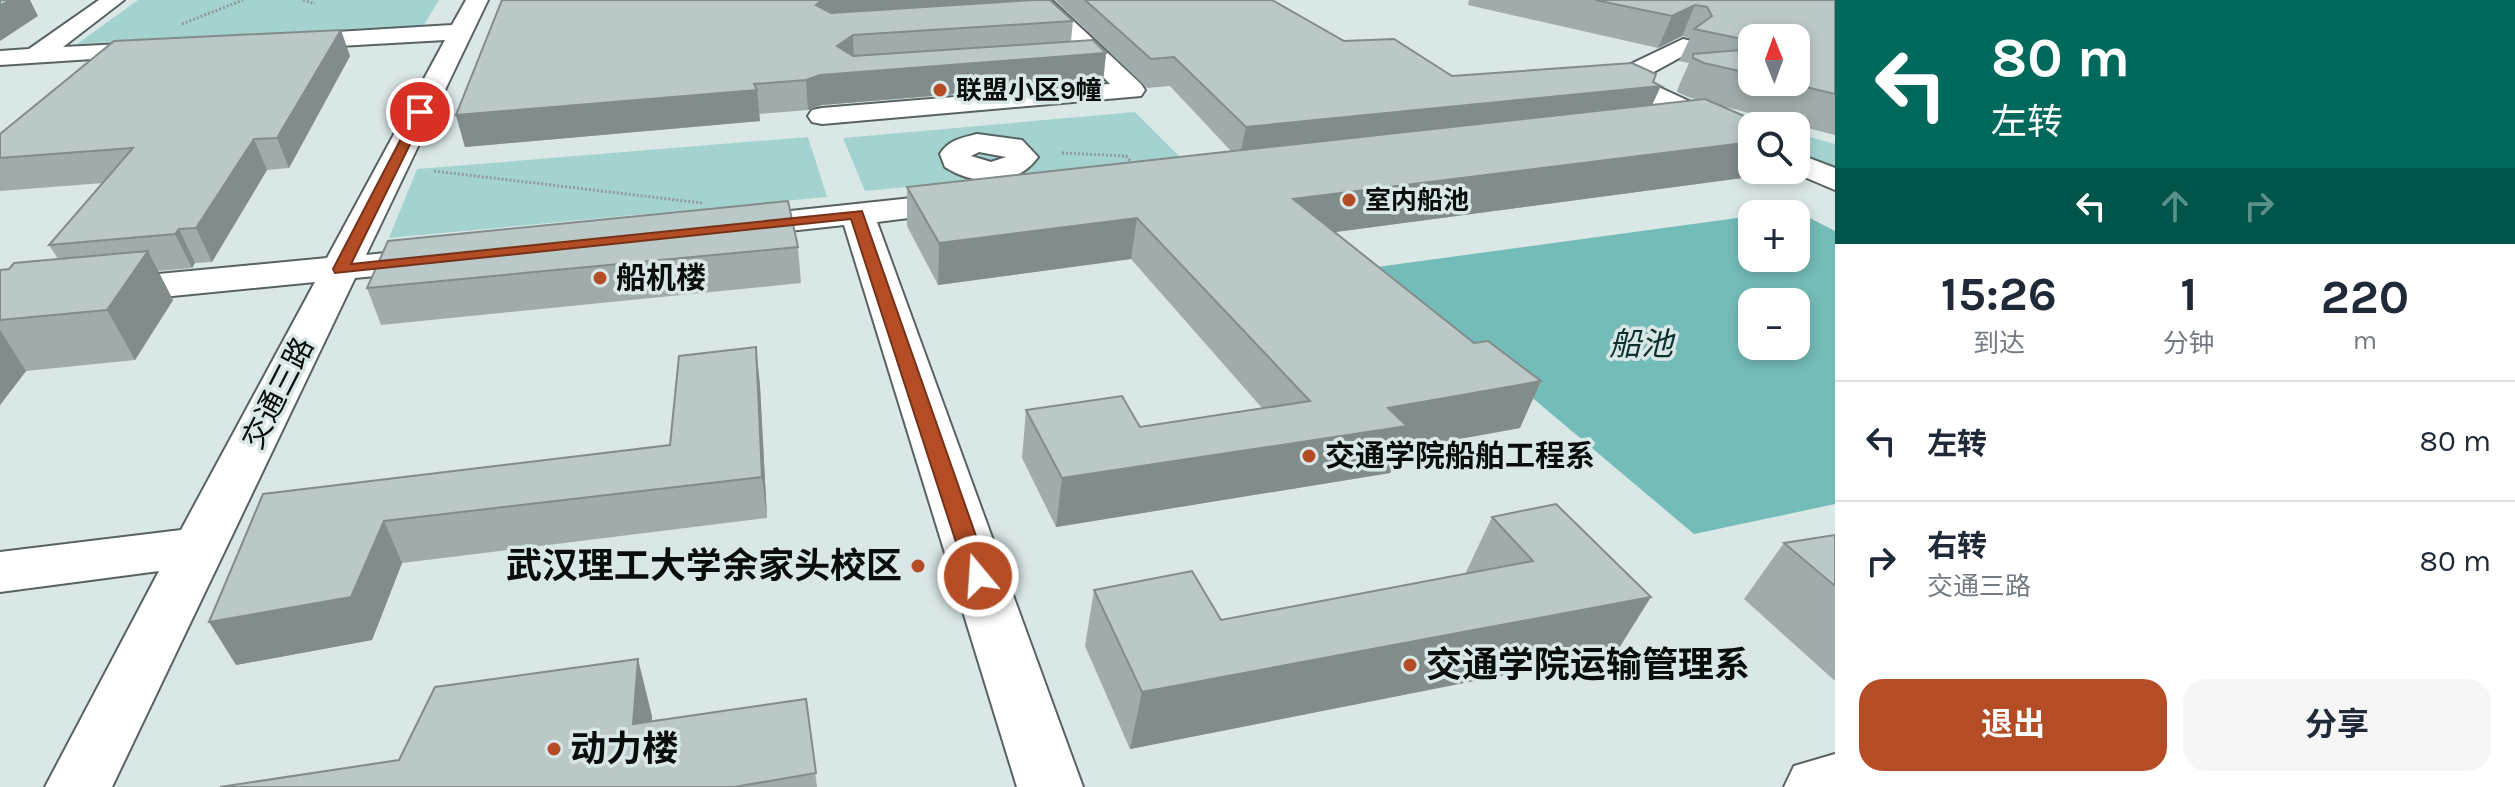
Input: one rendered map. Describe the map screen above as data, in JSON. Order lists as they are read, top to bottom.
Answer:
{
  "streets": {
    "lane": ["交通三路"]
  },
  "water": ["船池"],
  "places": [
    "联盟小区9幢",
    "室内船池",
    "船机楼",
    "交通学院船舶工程系",
    "武汉理工大学余家头校区",
    "交通学院运输管理系",
    "动力楼"
  ],
  "north": "top",
  "page": {
    "turn": ["80 m", "左转"],
    "map_buttons": ["+", "−"],
    "eta": [
      "15:26",
      "到达",
      "1",
      "分钟",
      "220",
      "m"
    ],
    "list": [
      {
        "name": "左转",
        "value": "80 m"
      },
      {
        "name": "右转",
        "note": "交通三路",
        "value": "80 m"
      }
    ],
    "buttons": ["退出", "分享"]
  }
}
